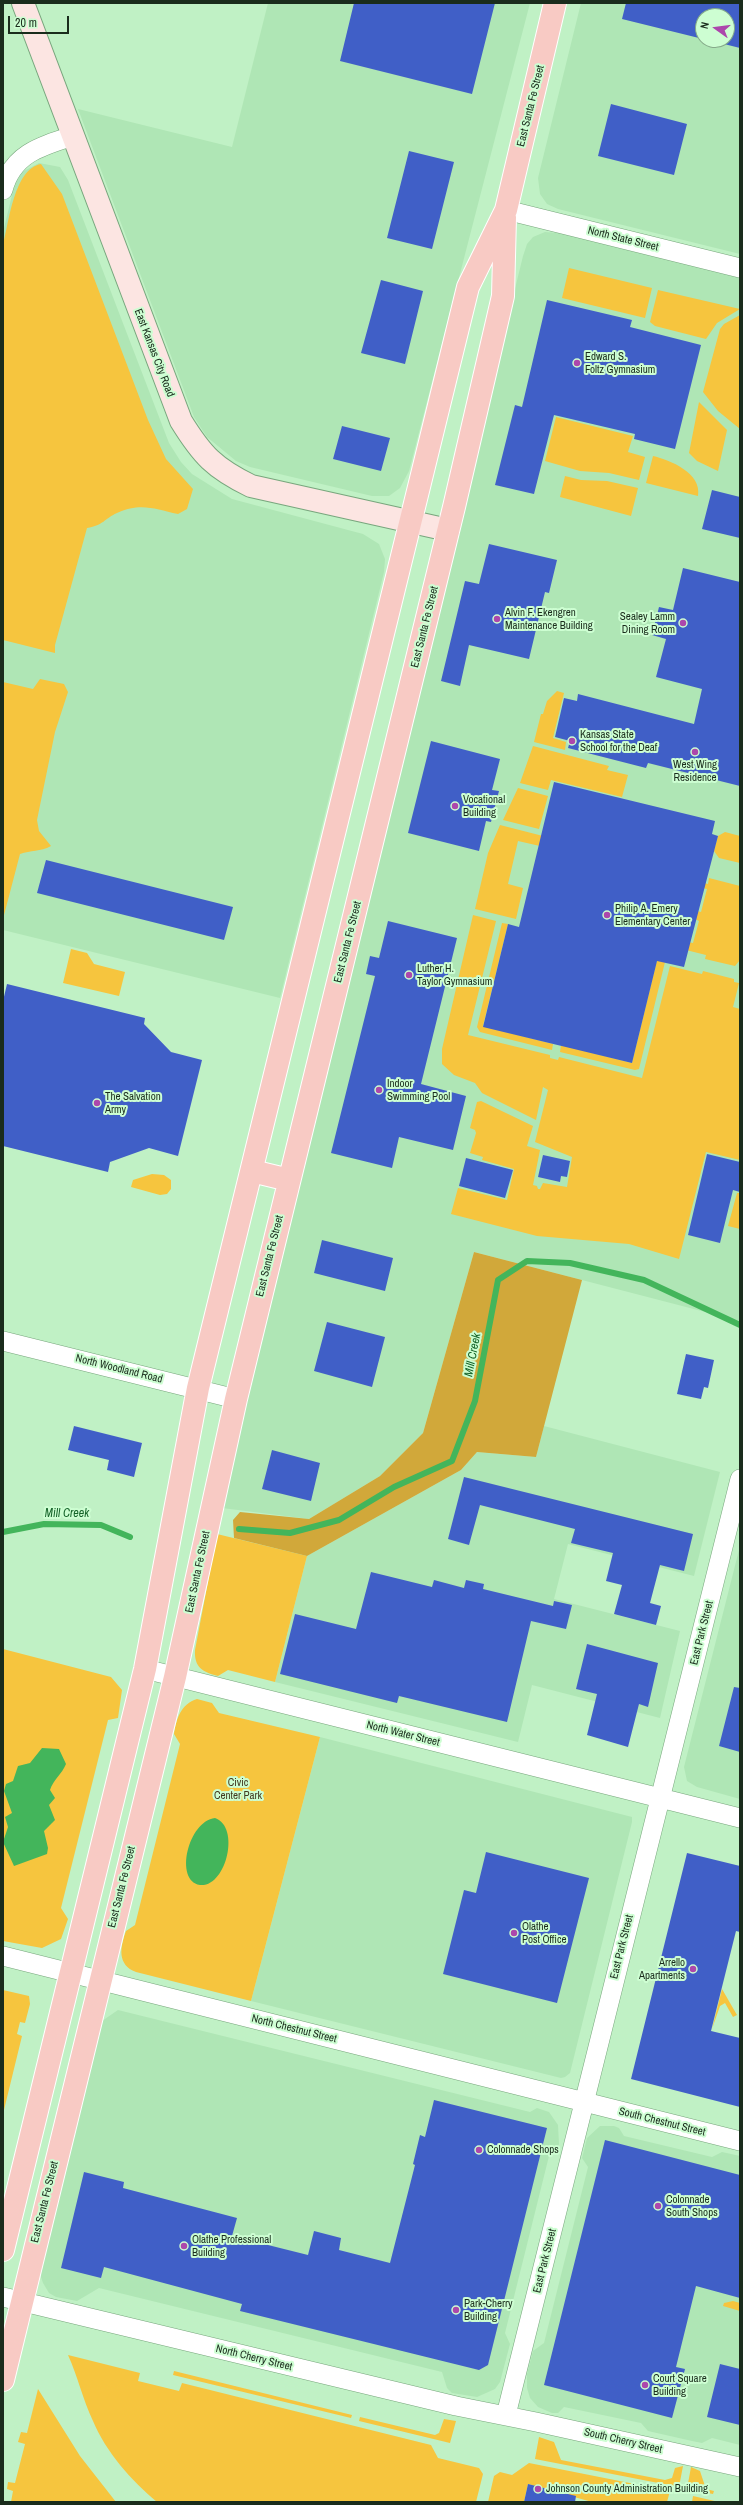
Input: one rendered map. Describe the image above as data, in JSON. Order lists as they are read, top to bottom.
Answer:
{
  "streets": {
    "main road": ["East Santa Fe Street"],
    "street": [
      "North State Street",
      "East Kansas City Road",
      "North Woodland Road",
      "East Park Street",
      "North Water Street",
      "North Chestnut Street",
      "South Chestnut Street",
      "North Cherry Street",
      "South Cherry Street"
    ]
  },
  "crossings": [
    ["East Santa Fe Street", "North State Street"],
    ["East Santa Fe Street", "East Kansas City Road"],
    ["East Santa Fe Street", "North Woodland Road"],
    ["East Santa Fe Street", "North Water Street"],
    ["East Santa Fe Street", "North Chestnut Street"],
    ["East Santa Fe Street", "North Cherry Street"],
    ["East Park Street", "North Water Street"],
    ["East Park Street", "North Chestnut Street"],
    ["East Park Street", "South Chestnut Street"],
    ["East Park Street", "North Cherry Street"],
    ["East Park Street", "South Cherry Street"],
    ["North Chestnut Street", "South Chestnut Street"],
    ["North Cherry Street", "South Cherry Street"]
  ],
  "water": ["Mill Creek"],
  "parks": ["Civic Center Park"],
  "places": [
    "Edward S. Foltz Gymnasium",
    "Alvin F. Ekengren Maintenance Building",
    "Sealey Lamm Dining Room",
    "Kansas State School for the Deaf",
    "West Wing Residence",
    "Vocational Building",
    "Philip A. Emery Elementary Center",
    "Luther H. Taylor Gymnasium",
    "Indoor Swimming Pool",
    "The Salvation Army",
    "Olathe Post Office",
    "Arrello Apartments",
    "Colonnade Shops",
    "Colonnade South Shops",
    "Olathe Professional Building",
    "Park-Cherry Building",
    "Court Square Building",
    "Johnson County Administration Building"
  ],
  "scale_bar": "20 m",
  "north": "left"
}
